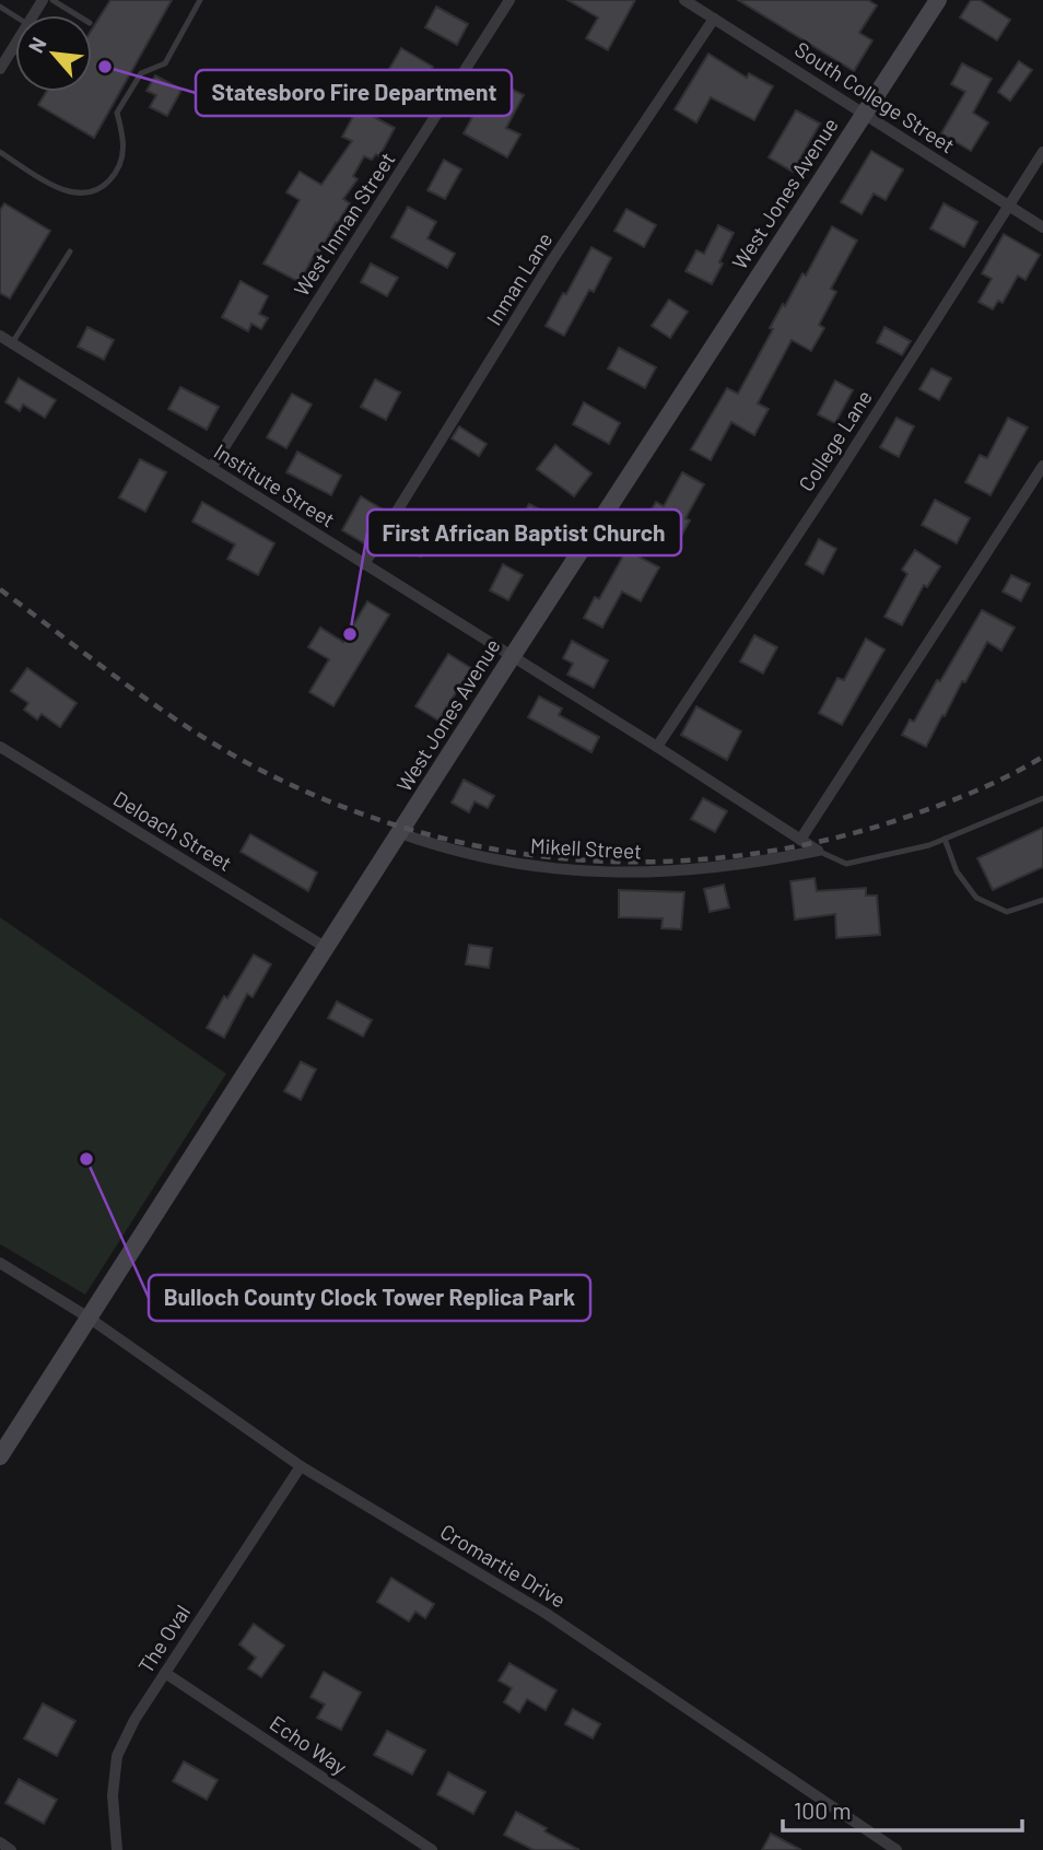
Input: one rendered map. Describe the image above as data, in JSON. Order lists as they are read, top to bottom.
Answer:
{
  "streets": {
    "street": [
      "South College Street",
      "West Jones Avenue",
      "West Inman Street",
      "Inman Lane",
      "College Lane",
      "Institute Street",
      "Deloach Street",
      "Mikell Street",
      "Cromartie Drive",
      "The Oval",
      "Echo Way"
    ]
  },
  "crossings": [
    ["South College Street", "West Jones Avenue"],
    ["South College Street", "Inman Lane"],
    ["South College Street", "College Lane"],
    ["West Jones Avenue", "Institute Street"],
    ["West Jones Avenue", "Deloach Street"],
    ["West Jones Avenue", "Mikell Street"],
    ["West Jones Avenue", "Cromartie Drive"],
    ["West Inman Street", "Institute Street"],
    ["Inman Lane", "Institute Street"],
    ["College Lane", "Institute Street"],
    ["Institute Street", "Mikell Street"],
    ["Cromartie Drive", "The Oval"],
    ["The Oval", "Echo Way"]
  ],
  "places": ["Statesboro Fire Department", "First African Baptist Church", "Bulloch County Clock Tower Replica Park"],
  "scale_bar": "100 m",
  "north": "top left"
}
